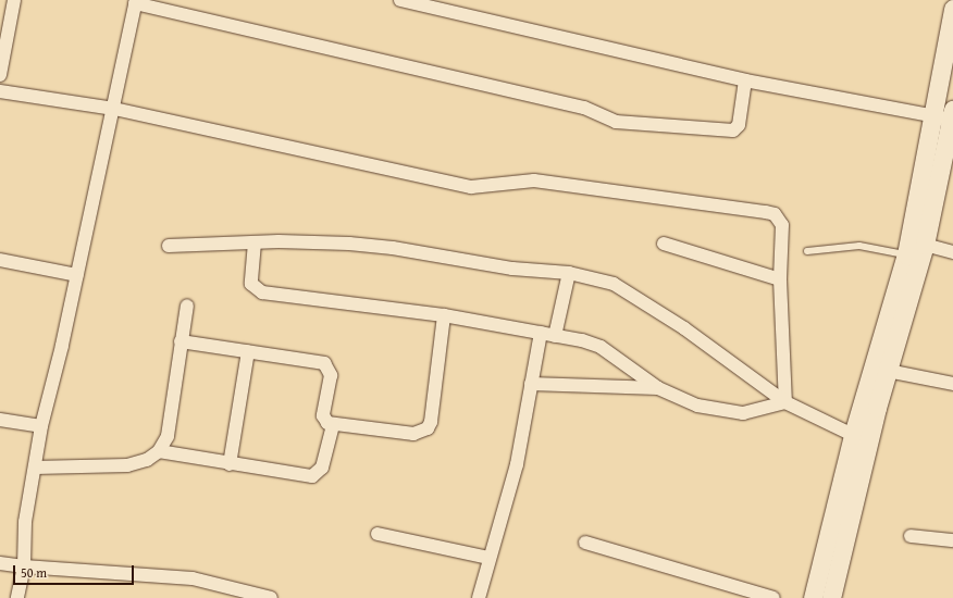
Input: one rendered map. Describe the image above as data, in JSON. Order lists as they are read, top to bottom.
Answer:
{
  "scale_bar": "50 m"
}
